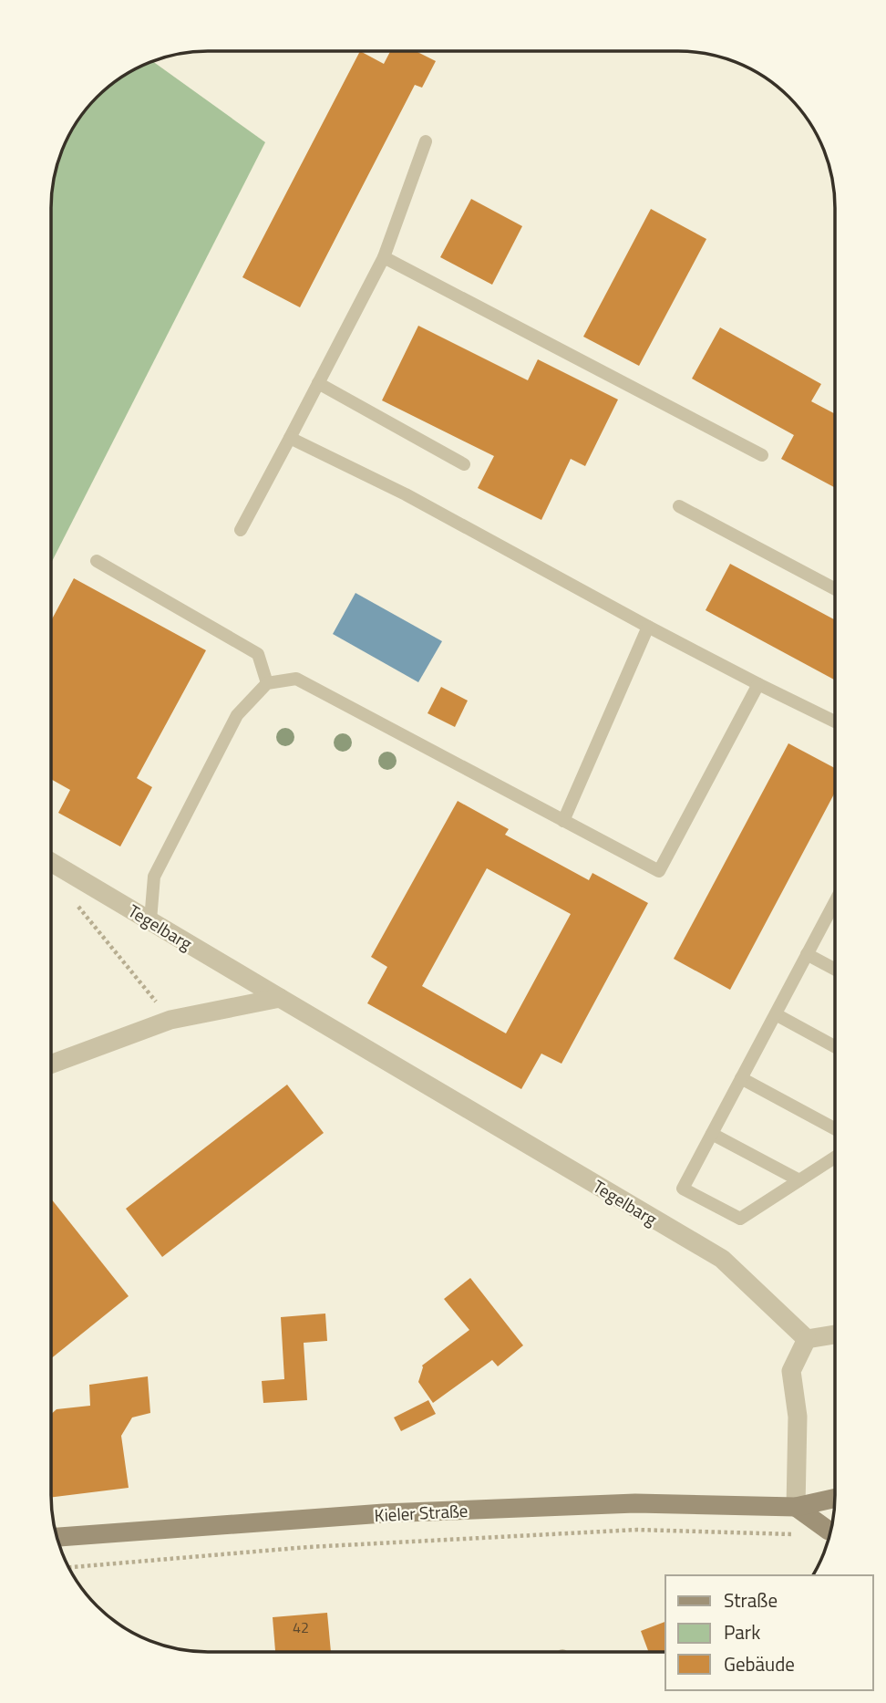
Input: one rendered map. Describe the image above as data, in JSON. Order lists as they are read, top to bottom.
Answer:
{
  "streets": {
    "street": ["Tegelbarg", "Kieler Straße"]
  },
  "house_numbers": ["42"],
  "legend": ["Straße", "Park", "Gebäude"]
}
